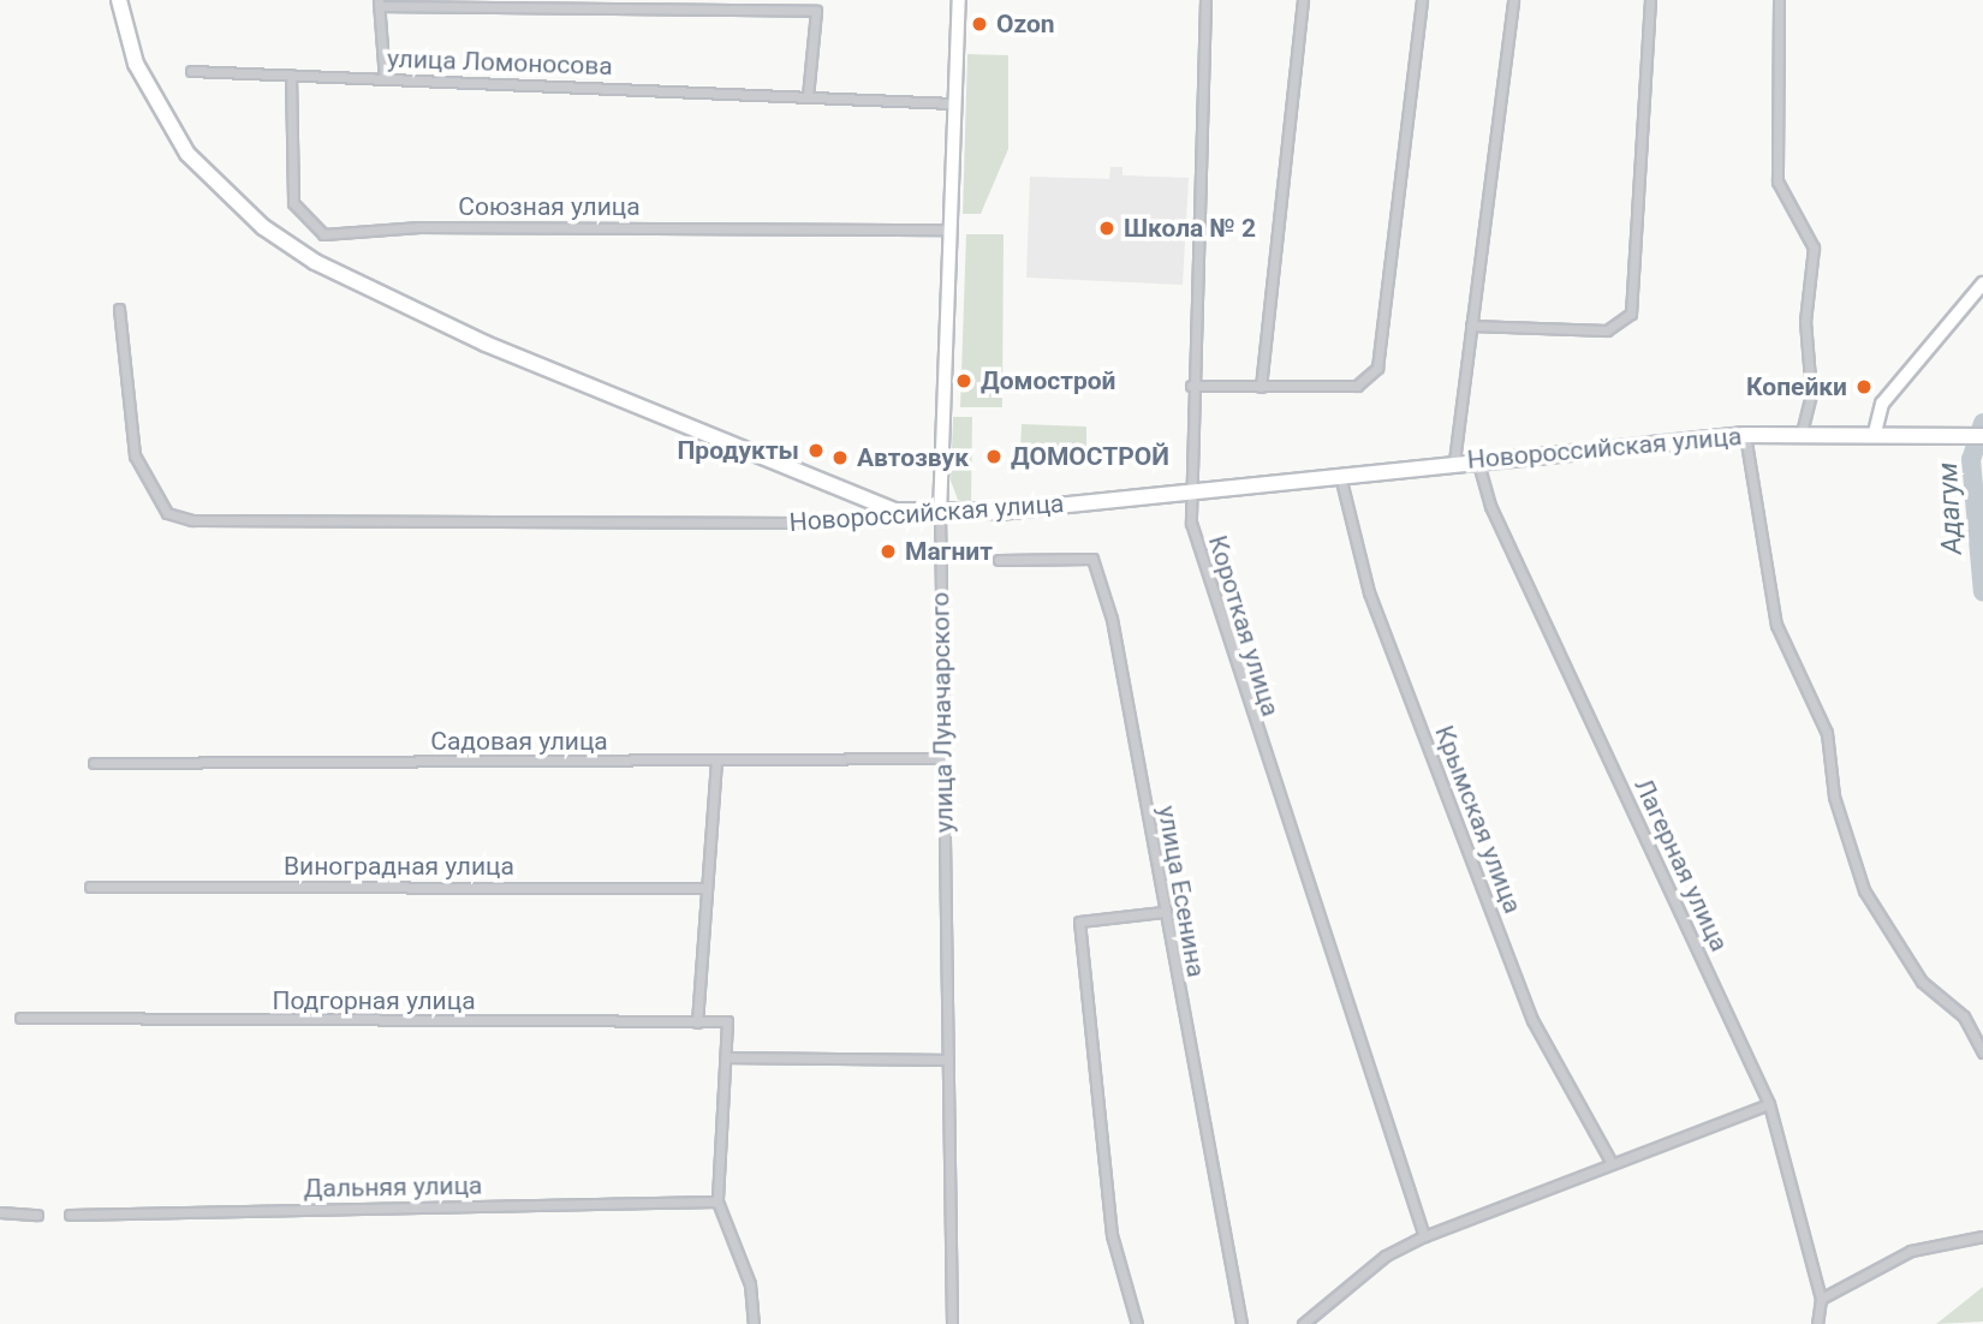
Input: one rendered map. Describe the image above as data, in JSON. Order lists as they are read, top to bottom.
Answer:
{
  "streets": {
    "main road": ["Новороссийская улица", "улица Луначарского"],
    "street": [
      "улица Ломоносова",
      "Союзная улица",
      "Короткая улица",
      "Садовая улица",
      "Крымская улица",
      "Лагерная улица",
      "Виноградная улица",
      "улица Есенина",
      "Подгорная улица",
      "Дальняя улица"
    ]
  },
  "crossings": [
    ["улица Ломоносова", "Союзная улица"],
    ["улица Ломоносова", "улица Луначарского"],
    ["Союзная улица", "улица Луначарского"],
    ["Новороссийская улица", "Короткая улица"],
    ["Новороссийская улица", "улица Луначарского"],
    ["Новороссийская улица", "Крымская улица"],
    ["Новороссийская улица", "Лагерная улица"],
    ["улица Луначарского", "Садовая улица"]
  ],
  "water": ["Адагум"],
  "places": [
    "Ozon",
    "Школа № 2",
    "Домострой",
    "Копейки",
    "Продукты",
    "ДОМОСТРОЙ",
    "Автозвук",
    "Магнит"
  ]
}
